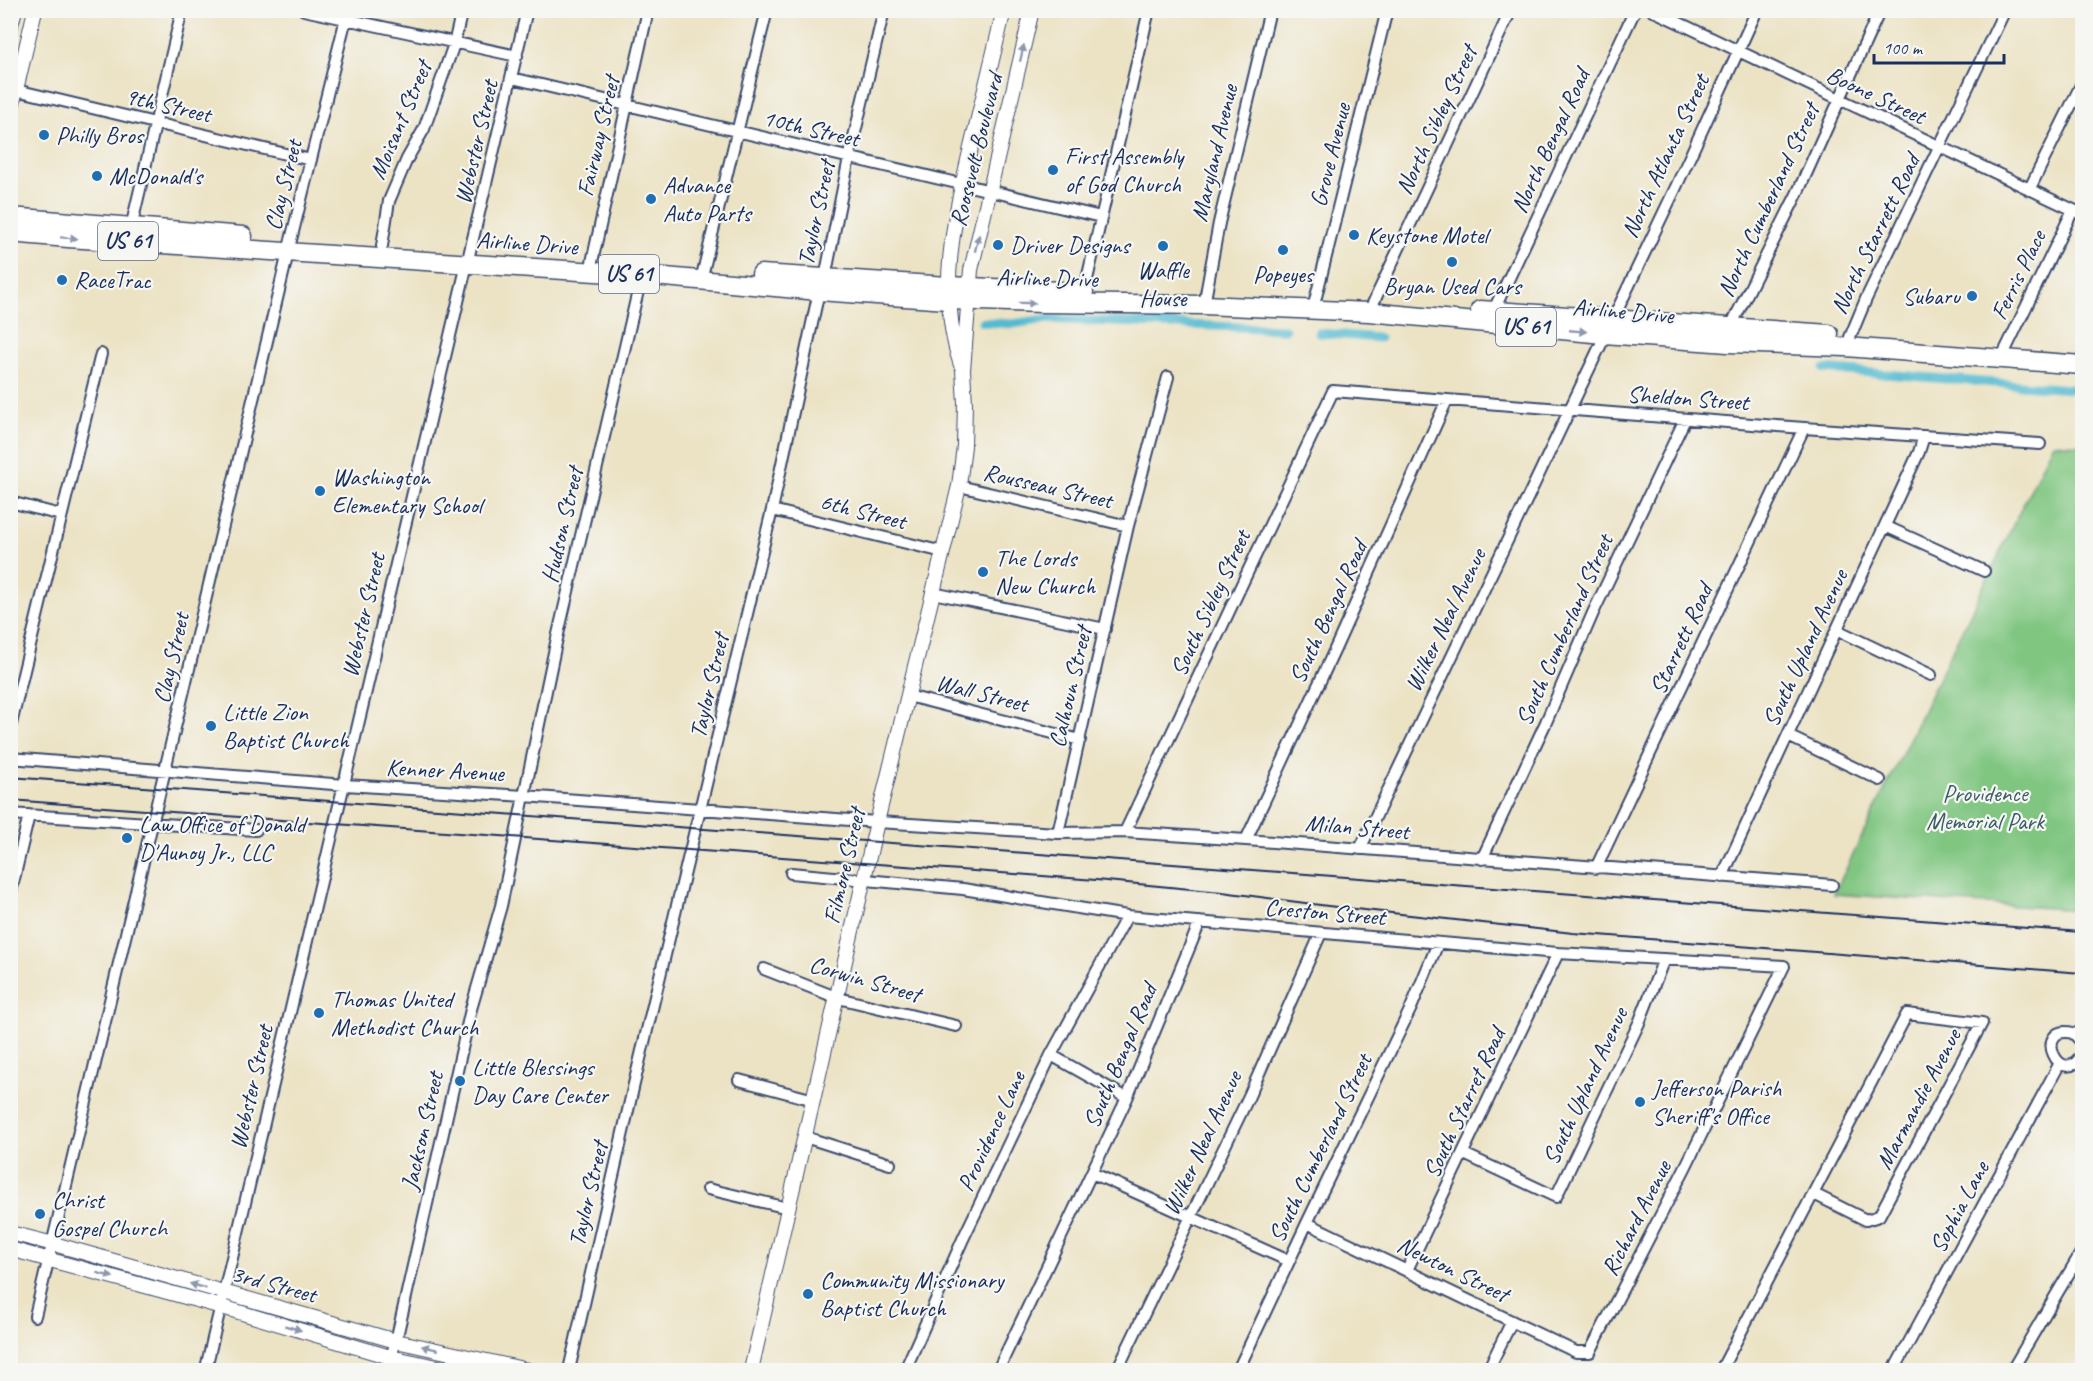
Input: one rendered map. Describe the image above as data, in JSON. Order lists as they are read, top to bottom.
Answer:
{
  "streets": {
    "highway": ["US 61", "Airline Drive"],
    "street": [
      "Boone Street",
      "9th Street",
      "Moisant Street",
      "North Sibley Street",
      "10th Street",
      "Fairway Street",
      "North Bengal Road",
      "Webster Street",
      "Roosevelt Boulevard",
      "Maryland Avenue",
      "Grove Avenue",
      "North Atlanta Street",
      "Clay Street",
      "North Cumberland Street",
      "Taylor Street",
      "North Starrett Road",
      "Ferris Place",
      "Sheldon Street",
      "Rousseau Street",
      "6th Street",
      "Hudson Street",
      "South Sibley Street",
      "South Bengal Road",
      "Wilker Neal Avenue",
      "South Cumberland Street",
      "Starrett Road",
      "South Upland Avenue",
      "Calhoun Street",
      "Wall Street",
      "Kenner Avenue",
      "Milan Street",
      "Filmore Street",
      "Creston Street",
      "Corwin Street",
      "Marmandie Avenue",
      "South Starret Road",
      "Jackson Street",
      "Providence Lane",
      "Sophia Lane",
      "Richard Avenue",
      "Newton Street",
      "3rd Street"
    ]
  },
  "crossings": [
    ["Boone Street", "North Atlanta Street"],
    ["Boone Street", "North Cumberland Street"],
    ["Boone Street", "North Starrett Road"],
    ["Boone Street", "Ferris Place"],
    ["9th Street", "Clay Street"],
    ["Moisant Street", "Airline Drive"],
    ["North Sibley Street", "Airline Drive"],
    ["10th Street", "Fairway Street"],
    ["10th Street", "Webster Street"],
    ["10th Street", "Roosevelt Boulevard"],
    ["10th Street", "Taylor Street"],
    ["Fairway Street", "Airline Drive"],
    ["North Bengal Road", "Airline Drive"],
    ["Webster Street", "Airline Drive"],
    ["Webster Street", "Kenner Avenue"],
    ["Webster Street", "3rd Street"],
    ["Roosevelt Boulevard", "Airline Drive"],
    ["Roosevelt Boulevard", "Filmore Street"],
    ["Maryland Avenue", "Airline Drive"],
    ["Grove Avenue", "Airline Drive"],
    ["North Atlanta Street", "Airline Drive"],
    ["North Atlanta Street", "Sheldon Street"],
    ["North Atlanta Street", "Wilker Neal Avenue"],
    ["Clay Street", "Airline Drive"],
    ["Clay Street", "Kenner Avenue"],
    ["Clay Street", "3rd Street"],
    ["North Cumberland Street", "Airline Drive"],
    ["Taylor Street", "Airline Drive"],
    ["Taylor Street", "6th Street"],
    ["Taylor Street", "Kenner Avenue"],
    ["North Starrett Road", "Airline Drive"],
    ["Airline Drive", "Ferris Place"],
    ["Airline Drive", "Hudson Street"],
    ["Airline Drive", "Filmore Street"],
    ["Sheldon Street", "South Sibley Street"],
    ["Sheldon Street", "South Bengal Road"],
    ["Sheldon Street", "Wilker Neal Avenue"],
    ["Sheldon Street", "South Cumberland Street"],
    ["Sheldon Street", "Starrett Road"],
    ["Sheldon Street", "South Upland Avenue"],
    ["Rousseau Street", "Calhoun Street"],
    ["Rousseau Street", "Filmore Street"],
    ["6th Street", "Filmore Street"],
    ["Hudson Street", "Kenner Avenue"],
    ["Hudson Street", "Jackson Street"],
    ["South Sibley Street", "Milan Street"],
    ["South Bengal Road", "Milan Street"],
    ["South Bengal Road", "Creston Street"],
    ["Wilker Neal Avenue", "Milan Street"],
    ["Wilker Neal Avenue", "Creston Street"],
    ["South Cumberland Street", "Milan Street"],
    ["South Cumberland Street", "Creston Street"],
    ["South Cumberland Street", "Newton Street"],
    ["Starrett Road", "Milan Street"],
    ["South Upland Avenue", "Milan Street"],
    ["South Upland Avenue", "Creston Street"],
    ["South Upland Avenue", "South Starret Road"],
    ["Calhoun Street", "Wall Street"],
    ["Calhoun Street", "Milan Street"],
    ["Wall Street", "Filmore Street"],
    ["Kenner Avenue", "Milan Street"],
    ["Kenner Avenue", "Filmore Street"],
    ["Kenner Avenue", "Jackson Street"],
    ["Milan Street", "Filmore Street"],
    ["Filmore Street", "Creston Street"],
    ["Filmore Street", "Corwin Street"],
    ["Creston Street", "South Starret Road"],
    ["Creston Street", "Providence Lane"],
    ["Creston Street", "Richard Avenue"],
    ["South Starret Road", "Newton Street"],
    ["Jackson Street", "3rd Street"],
    ["Richard Avenue", "Newton Street"]
  ],
  "parks": ["Providence Memorial Park"],
  "places": [
    "Philly Bros",
    "First Assembly of God Church",
    "McDonald's",
    "Advance Auto Parts",
    "Keystone Motel",
    "Driver Designs",
    "Waffle House",
    "Popeyes",
    "Bryan Used Cars",
    "RaceTrac",
    "Subaru",
    "Washington Elementary School",
    "The Lords New Church",
    "Little Zion Baptist Church",
    "Law Office of Donald D'Aunoy Jr., LLC",
    "Thomas United Methodist Church",
    "Little Blessings Day Care Center",
    "Jefferson Parish Sheriff's Office",
    "Christ Gospel Church",
    "Community Missionary Baptist Church"
  ],
  "scale_bar": "100 m"
}
